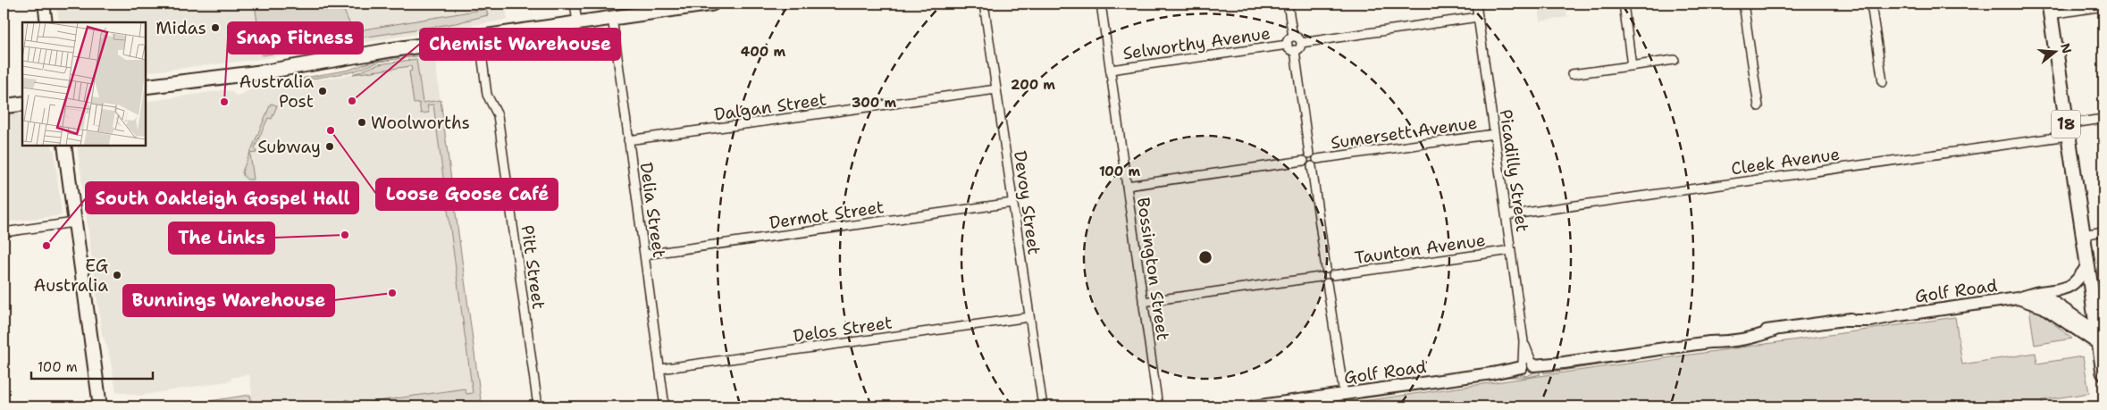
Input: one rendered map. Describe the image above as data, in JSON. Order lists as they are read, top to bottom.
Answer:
{
  "streets": {
    "highway": ["18"],
    "street": [
      "Selworthy Avenue",
      "Dalgan Street",
      "Sumersett Avenue",
      "Cleek Avenue",
      "Picadilly Street",
      "Devoy Street",
      "Delia Street",
      "Dermot Street",
      "Taunton Avenue",
      "Pitt Street",
      "Bossington Street",
      "Golf Road",
      "Delos Street"
    ]
  },
  "crossings": [
    ["Selworthy Avenue", "Bossington Street"],
    ["Dalgan Street", "Devoy Street"],
    ["Dalgan Street", "Delia Street"],
    ["18", "Cleek Avenue"],
    ["18", "Golf Road"],
    ["Sumersett Avenue", "Picadilly Street"],
    ["Cleek Avenue", "Picadilly Street"],
    ["Picadilly Street", "Taunton Avenue"],
    ["Picadilly Street", "Golf Road"],
    ["Devoy Street", "Dermot Street"],
    ["Devoy Street", "Delos Street"],
    ["Delia Street", "Dermot Street"],
    ["Delia Street", "Delos Street"]
  ],
  "places": [
    "Midas",
    "Australia Post",
    "Chemist Warehouse",
    "Snap Fitness",
    "Woolworths",
    "Loose Goose Café",
    "Subway",
    "The Links",
    "South Oakleigh Gospel Hall",
    "EG Australia",
    "Bunnings Warehouse"
  ],
  "scale_bar": "100 m",
  "north": "right",
  "rings": [
    "400 m",
    "200 m",
    "300 m",
    "100 m"
  ]
}
